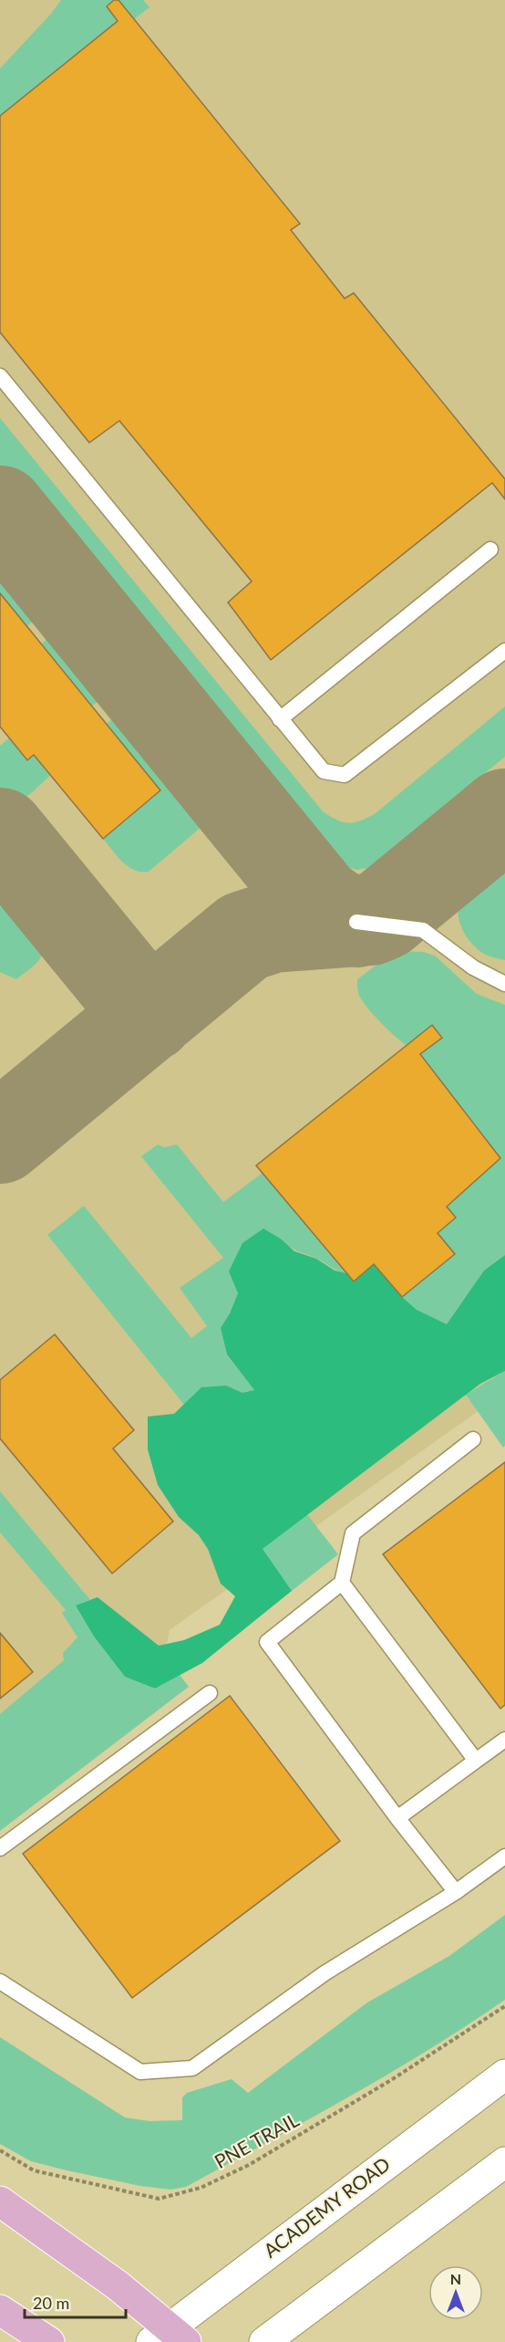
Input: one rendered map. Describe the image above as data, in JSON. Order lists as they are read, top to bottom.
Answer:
{
  "streets": {
    "main road": ["ACADEMY ROAD"],
    "path": ["PNE TRAIL"]
  },
  "scale_bar": "20 m",
  "north": "top"
}
